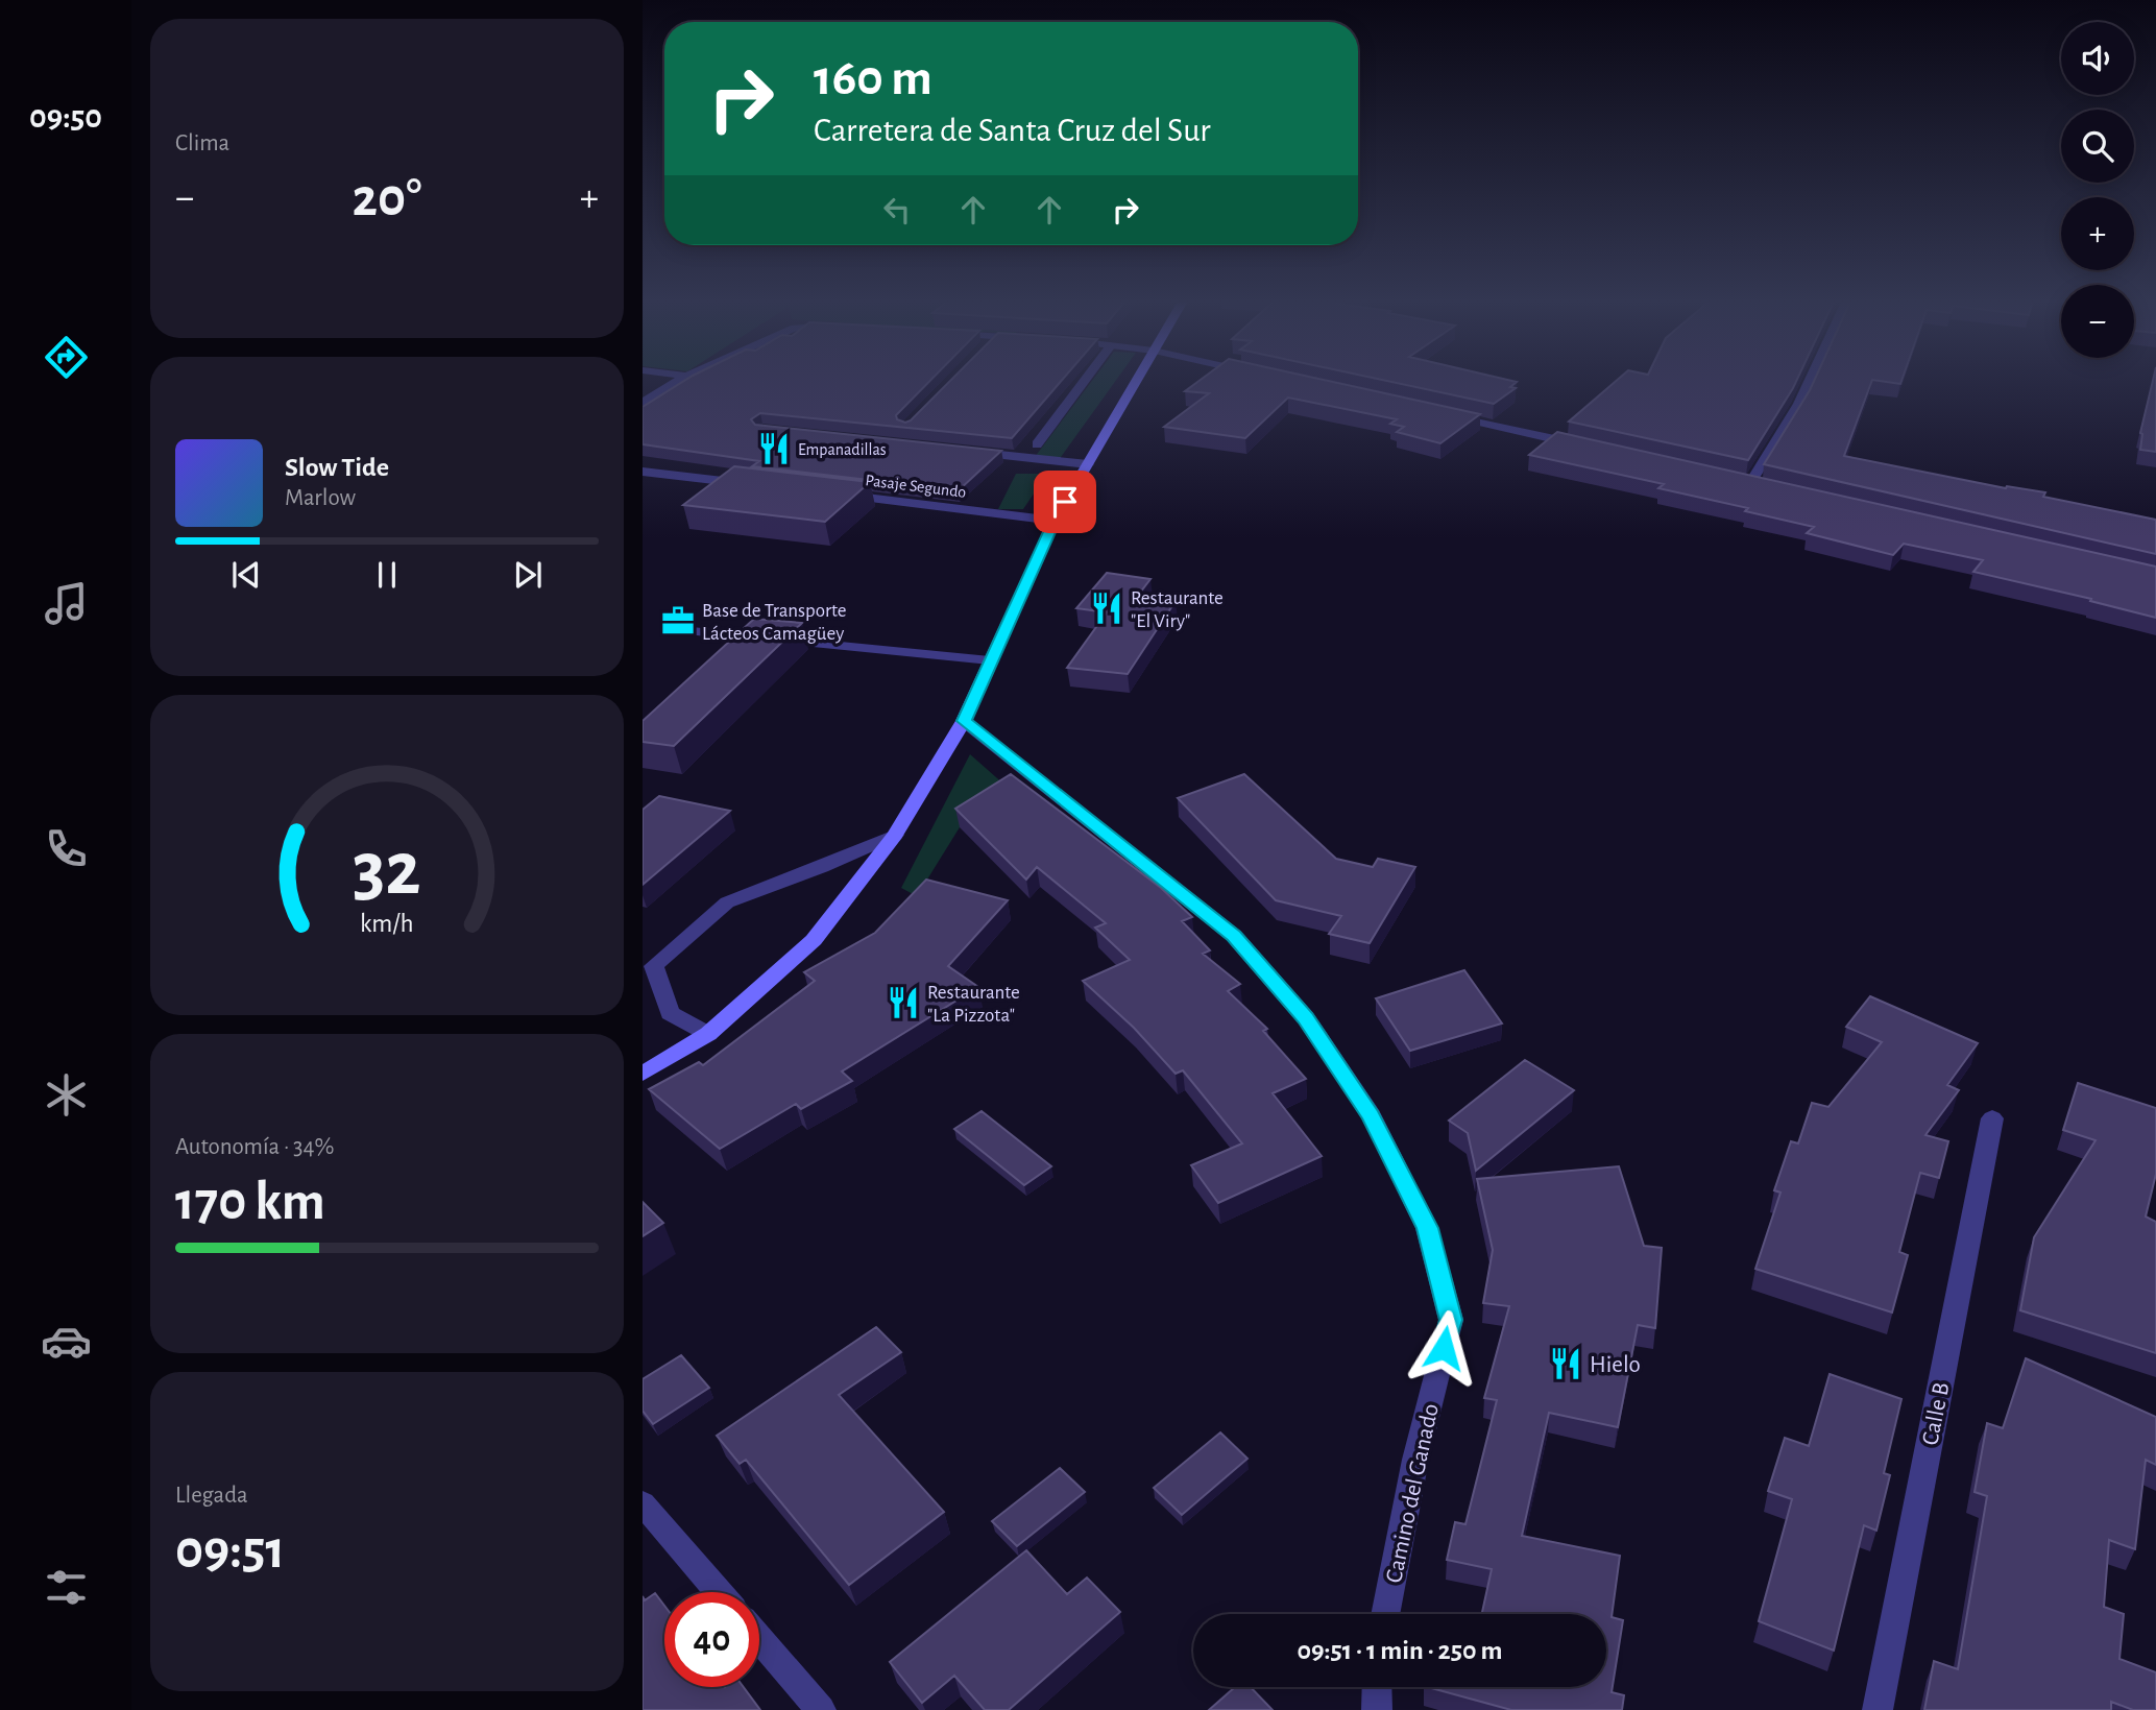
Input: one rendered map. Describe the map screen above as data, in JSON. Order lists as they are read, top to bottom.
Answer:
{
  "streets": {
    "street": ["Pasaje Segundo", "Calle B", "Camino del Ganado"]
  },
  "places": {
    "restaurant": [
      "Empanadillas",
      "Restaurante \"El Viry\"",
      "Restaurante \"La Pizzota\"",
      "Hielo"
    ],
    "office": ["Base de Transporte Lácteos Camagüey"]
  },
  "page": {
    "tabs": "09:50",
    "tile": [
      "Clima",
      ["Autonomía · 34%", "170 km"],
      ["Llegada", "09:51"]
    ],
    "map_buttons": ["+", "−"],
    "turn": ["160 m", "Carretera de Santa Cruz del Sur"],
    "heat": ["−", "20°", "+"],
    "song": ["Slow Tide", "Marlow"],
    "limit": "40",
    "trip": "09:51 · 1 min · 250 m",
    "gauge": ["32", "km/h"]
  }
}
